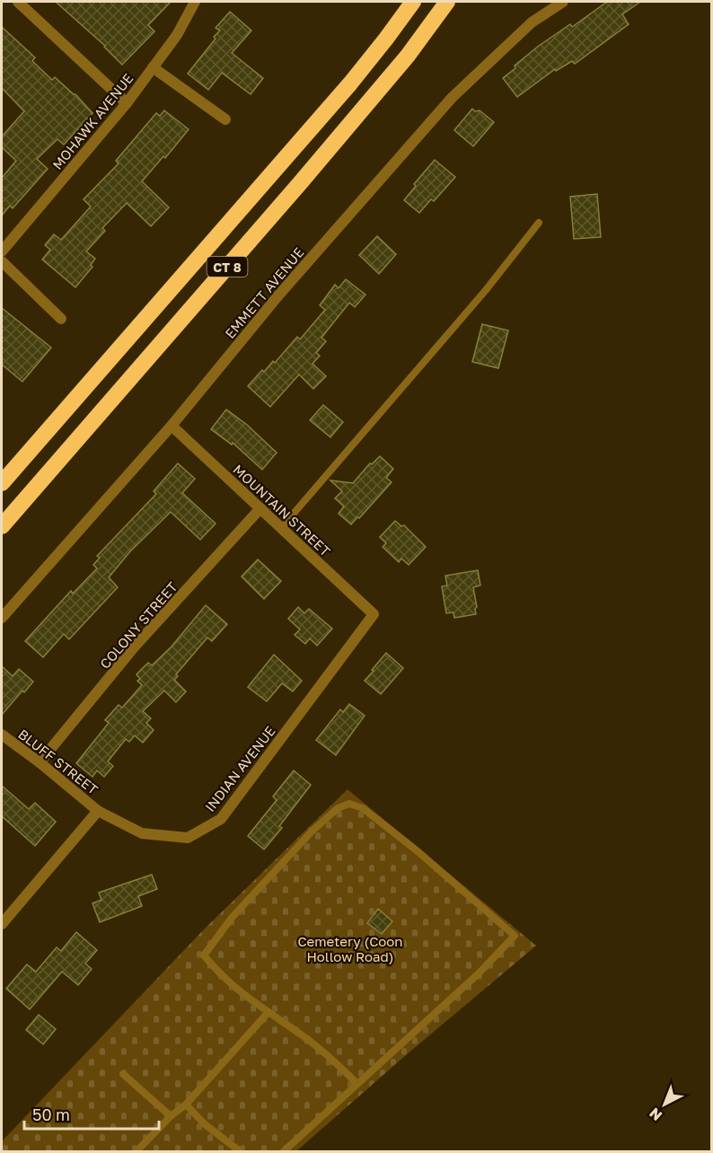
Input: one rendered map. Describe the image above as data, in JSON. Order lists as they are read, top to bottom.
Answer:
{
  "streets": {
    "highway": ["CT 8"],
    "street": [
      "MOHAWK AVENUE",
      "EMMETT AVENUE",
      "MOUNTAIN STREET",
      "COLONY STREET",
      "BLUFF STREET",
      "INDIAN AVENUE"
    ]
  },
  "crossings": [
    ["EMMETT AVENUE", "MOUNTAIN STREET"],
    ["MOUNTAIN STREET", "COLONY STREET"],
    ["MOUNTAIN STREET", "INDIAN AVENUE"],
    ["COLONY STREET", "BLUFF STREET"],
    ["BLUFF STREET", "INDIAN AVENUE"]
  ],
  "parks": ["Cemetery (Coon Hollow Road)"],
  "scale_bar": "50 m",
  "north": "bottom left"
}
